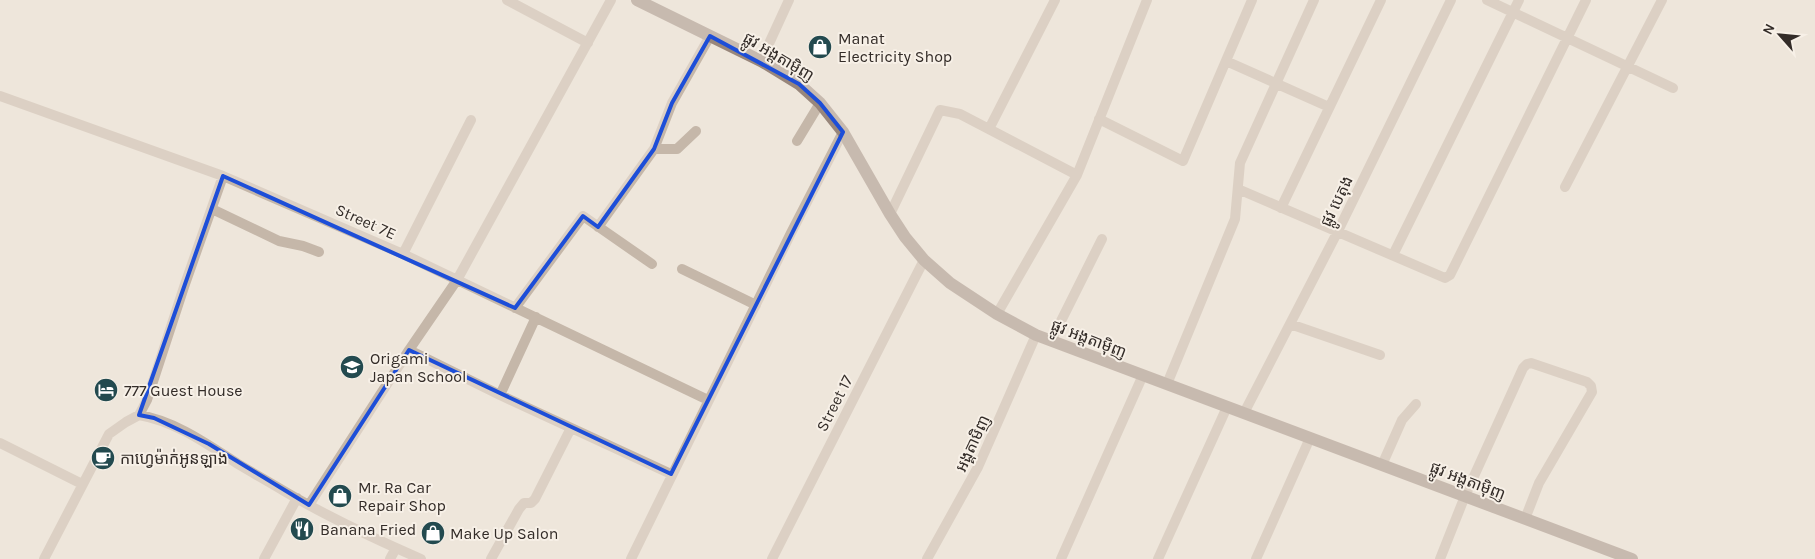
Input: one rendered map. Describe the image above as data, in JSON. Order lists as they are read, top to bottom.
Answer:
{
  "streets": {
    "street": [
      "ផ្លូវ អង្តតាម៉ិញ",
      "ផ្លូវ បេតុង",
      "Street 7E",
      "Street 17",
      "អង្គតាមិញ"
    ]
  },
  "crossings": [
    ["ផ្លូវ អង្តតាម៉ិញ", "ផ្លូវ បេតុង"],
    ["ផ្លូវ អង្តតាម៉ិញ", "Street 17"],
    ["ផ្លូវ អង្តតាម៉ិញ", "អង្គតាមិញ"]
  ],
  "places": {
    "shop": ["Manat Electricity Shop", "Mr. Ra Car Repair Shop", "Make Up Salon"],
    "school or university": ["Origami Japan School"],
    "hotel": ["777 Guest House"],
    "cafe": ["កាហ្វេម៉ាក់អូនឡាង"],
    "restaurant": ["Banana Fried"]
  },
  "north": "top left"
}
